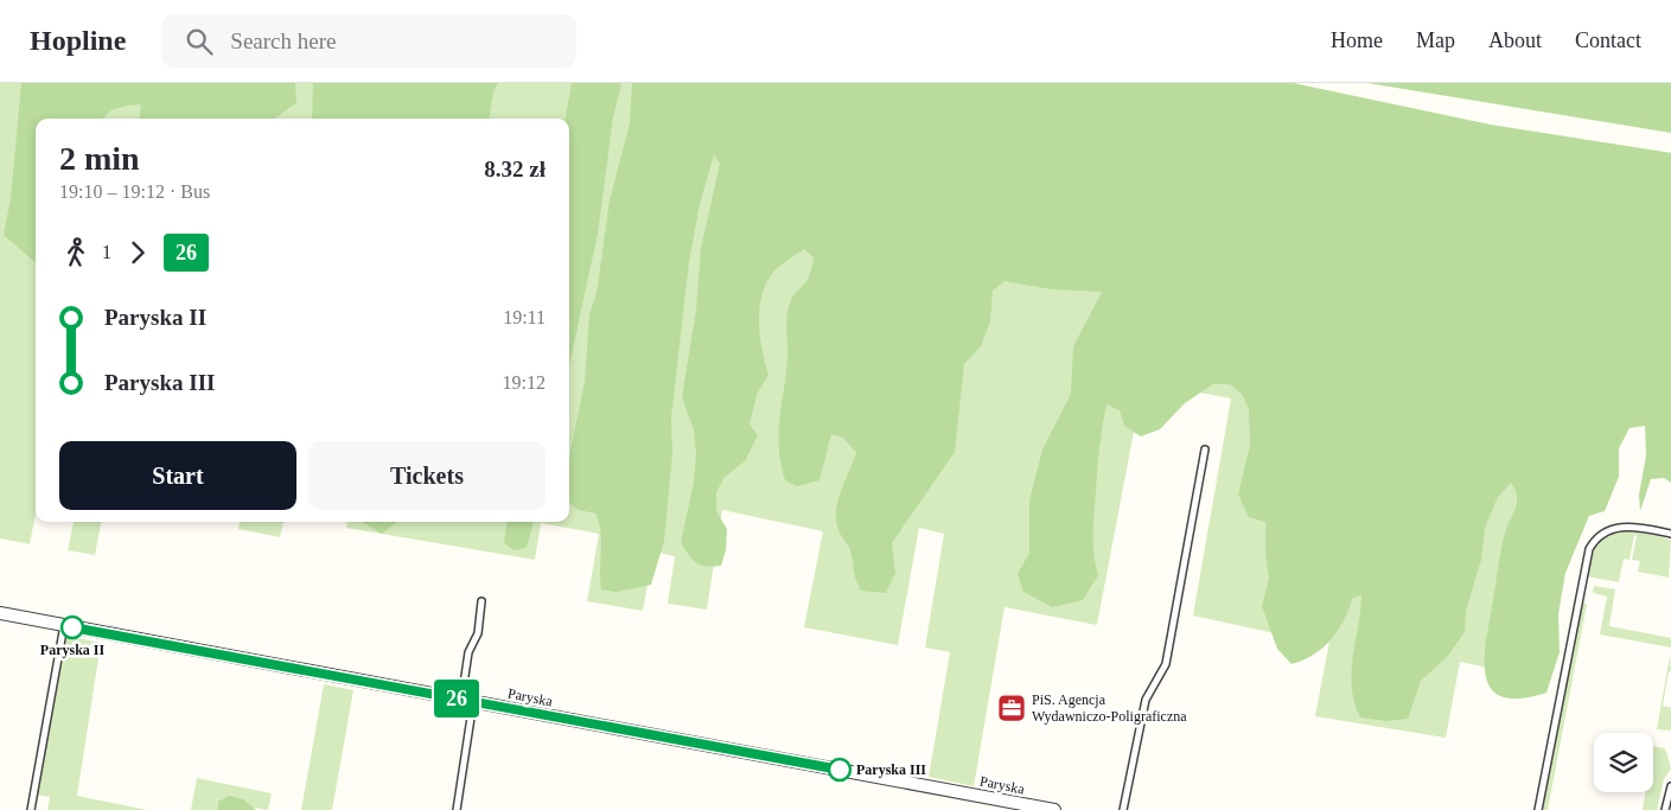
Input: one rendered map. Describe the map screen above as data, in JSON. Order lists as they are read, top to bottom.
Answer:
{
  "streets": {
    "street": ["Paryska"]
  },
  "places": {
    "other": ["Paryska II", "Paryska III"],
    "office": ["PiS. Agencja Wydawniczo-Poligraficzna"]
  },
  "lines": ["bus line 26"],
  "page": {
    "header": "Hopline",
    "search": "Search here",
    "nav": [
      "Home",
      "Map",
      "About",
      "Contact"
    ],
    "on_map": "26",
    "heading": ["2 min", "19:10 – 19:12 · Bus", "8.32 zł"],
    "legs": ["1", "26"],
    "list": [
      {
        "name": "Paryska II",
        "value": "19:11"
      },
      {
        "name": "Paryska III",
        "value": "19:12"
      }
    ],
    "buttons": ["Start", "Tickets"]
  }
}
